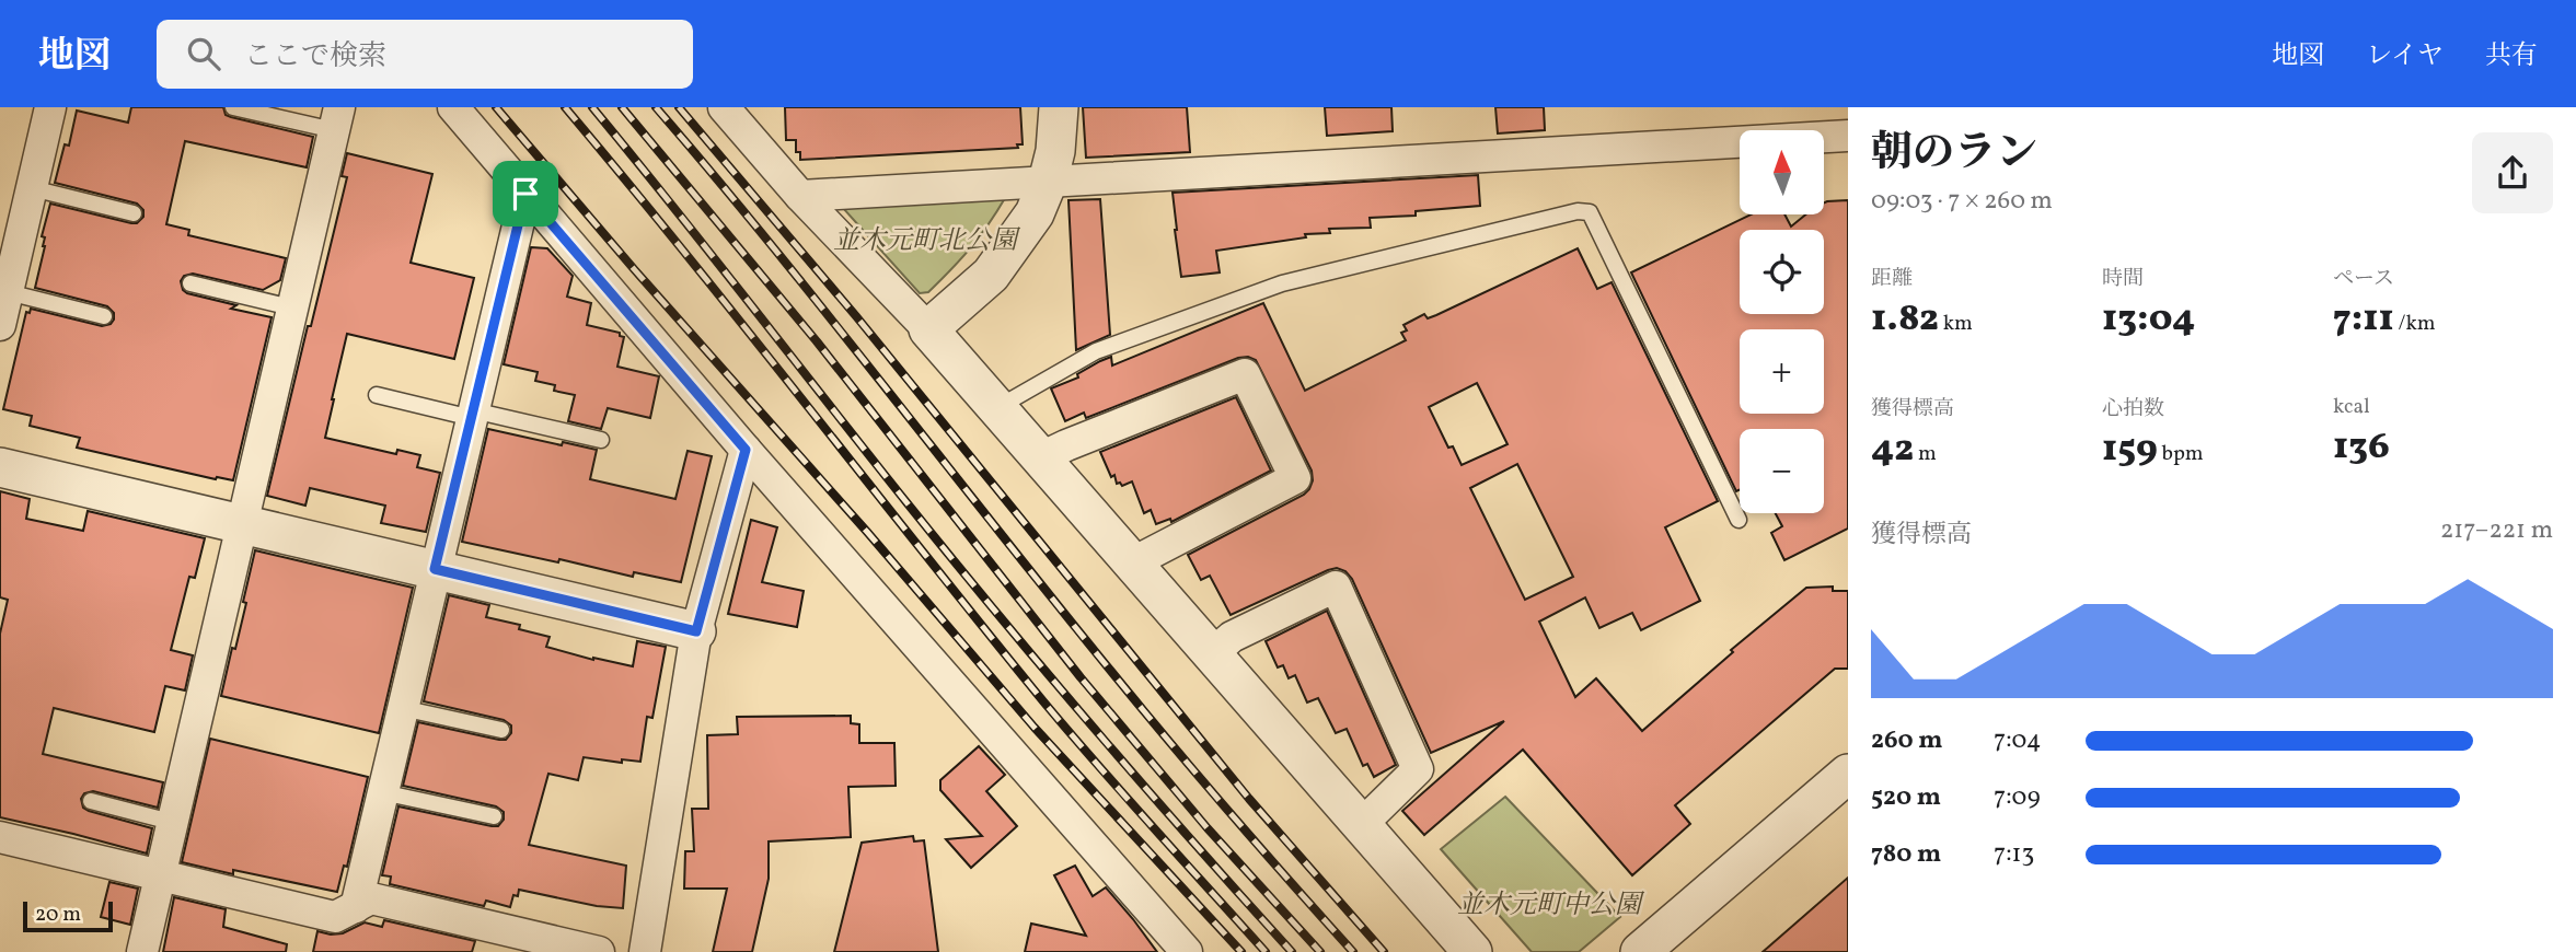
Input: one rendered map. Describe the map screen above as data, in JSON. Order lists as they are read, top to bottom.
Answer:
{
  "parks": ["並木元町北公園", "並木元町中公園"],
  "scale_bar": "20 m",
  "north": "top",
  "page": {
    "header": "地図",
    "search": "ここで検索",
    "nav": ["地図", "レイヤ", "共有"],
    "heading": ["朝のラン", "09:03 · 7 × 260 m"],
    "map_buttons": ["+", "−"],
    "stats": [
      ["距離", "1.82 km"],
      ["時間", "13:04"],
      ["ペース", "7:11 /km"],
      ["獲得標高", "42 m"],
      ["心拍数", "159 bpm"],
      ["kcal", "136"]
    ],
    "chart": ["獲得標高", "217–221 m"],
    "list": [
      {
        "name": "260 m",
        "note": "7:04"
      },
      {
        "name": "520 m",
        "note": "7:09"
      },
      {
        "name": "780 m",
        "note": "7:13"
      }
    ],
    "scale": "20 m"
  }
}
